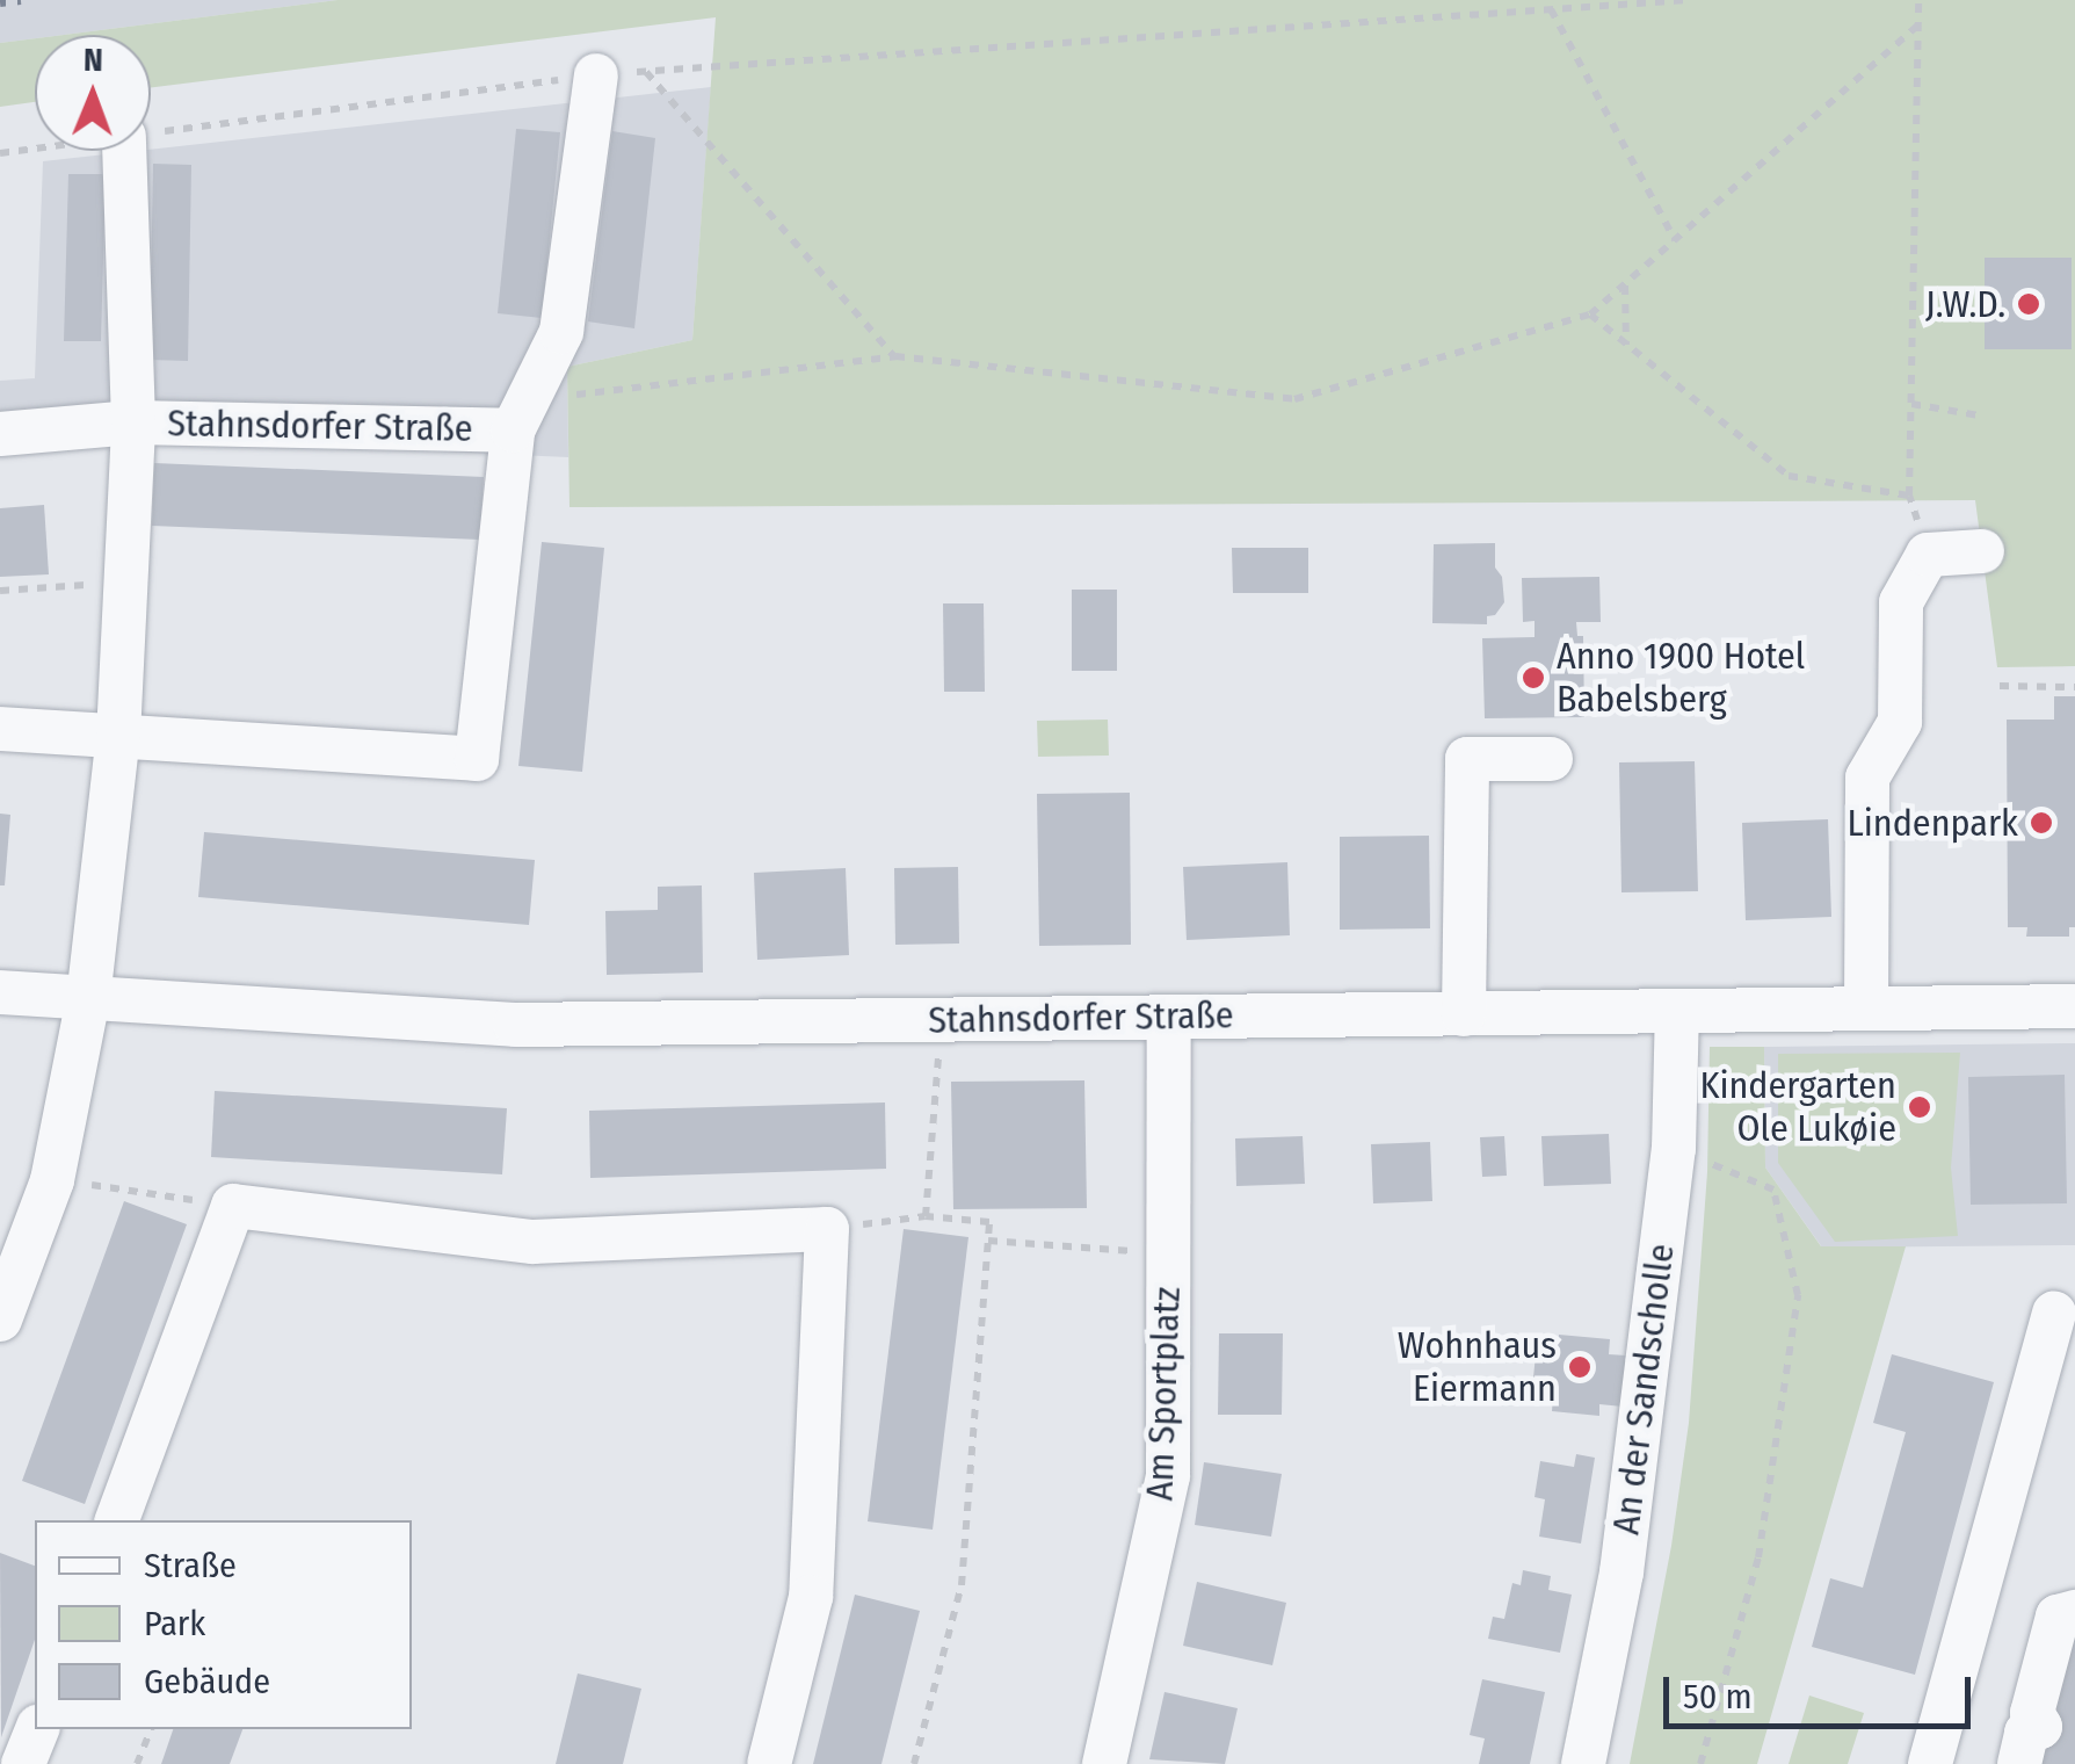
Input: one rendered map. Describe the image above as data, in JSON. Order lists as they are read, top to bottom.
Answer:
{
  "streets": {
    "street": ["Stahnsdorfer Straße", "An der Sandscholle", "Am Sportplatz"]
  },
  "crossings": [
    ["Stahnsdorfer Straße", "An der Sandscholle"],
    ["Stahnsdorfer Straße", "Am Sportplatz"]
  ],
  "places": [
    "J.W.D.",
    "Anno 1900 Hotel Babelsberg",
    "Lindenpark",
    "Kindergarten Ole Lukøie",
    "Wohnhaus Eiermann"
  ],
  "legend": ["Straße", "Park", "Gebäude"],
  "scale_bar": "50 m",
  "north": "top"
}
